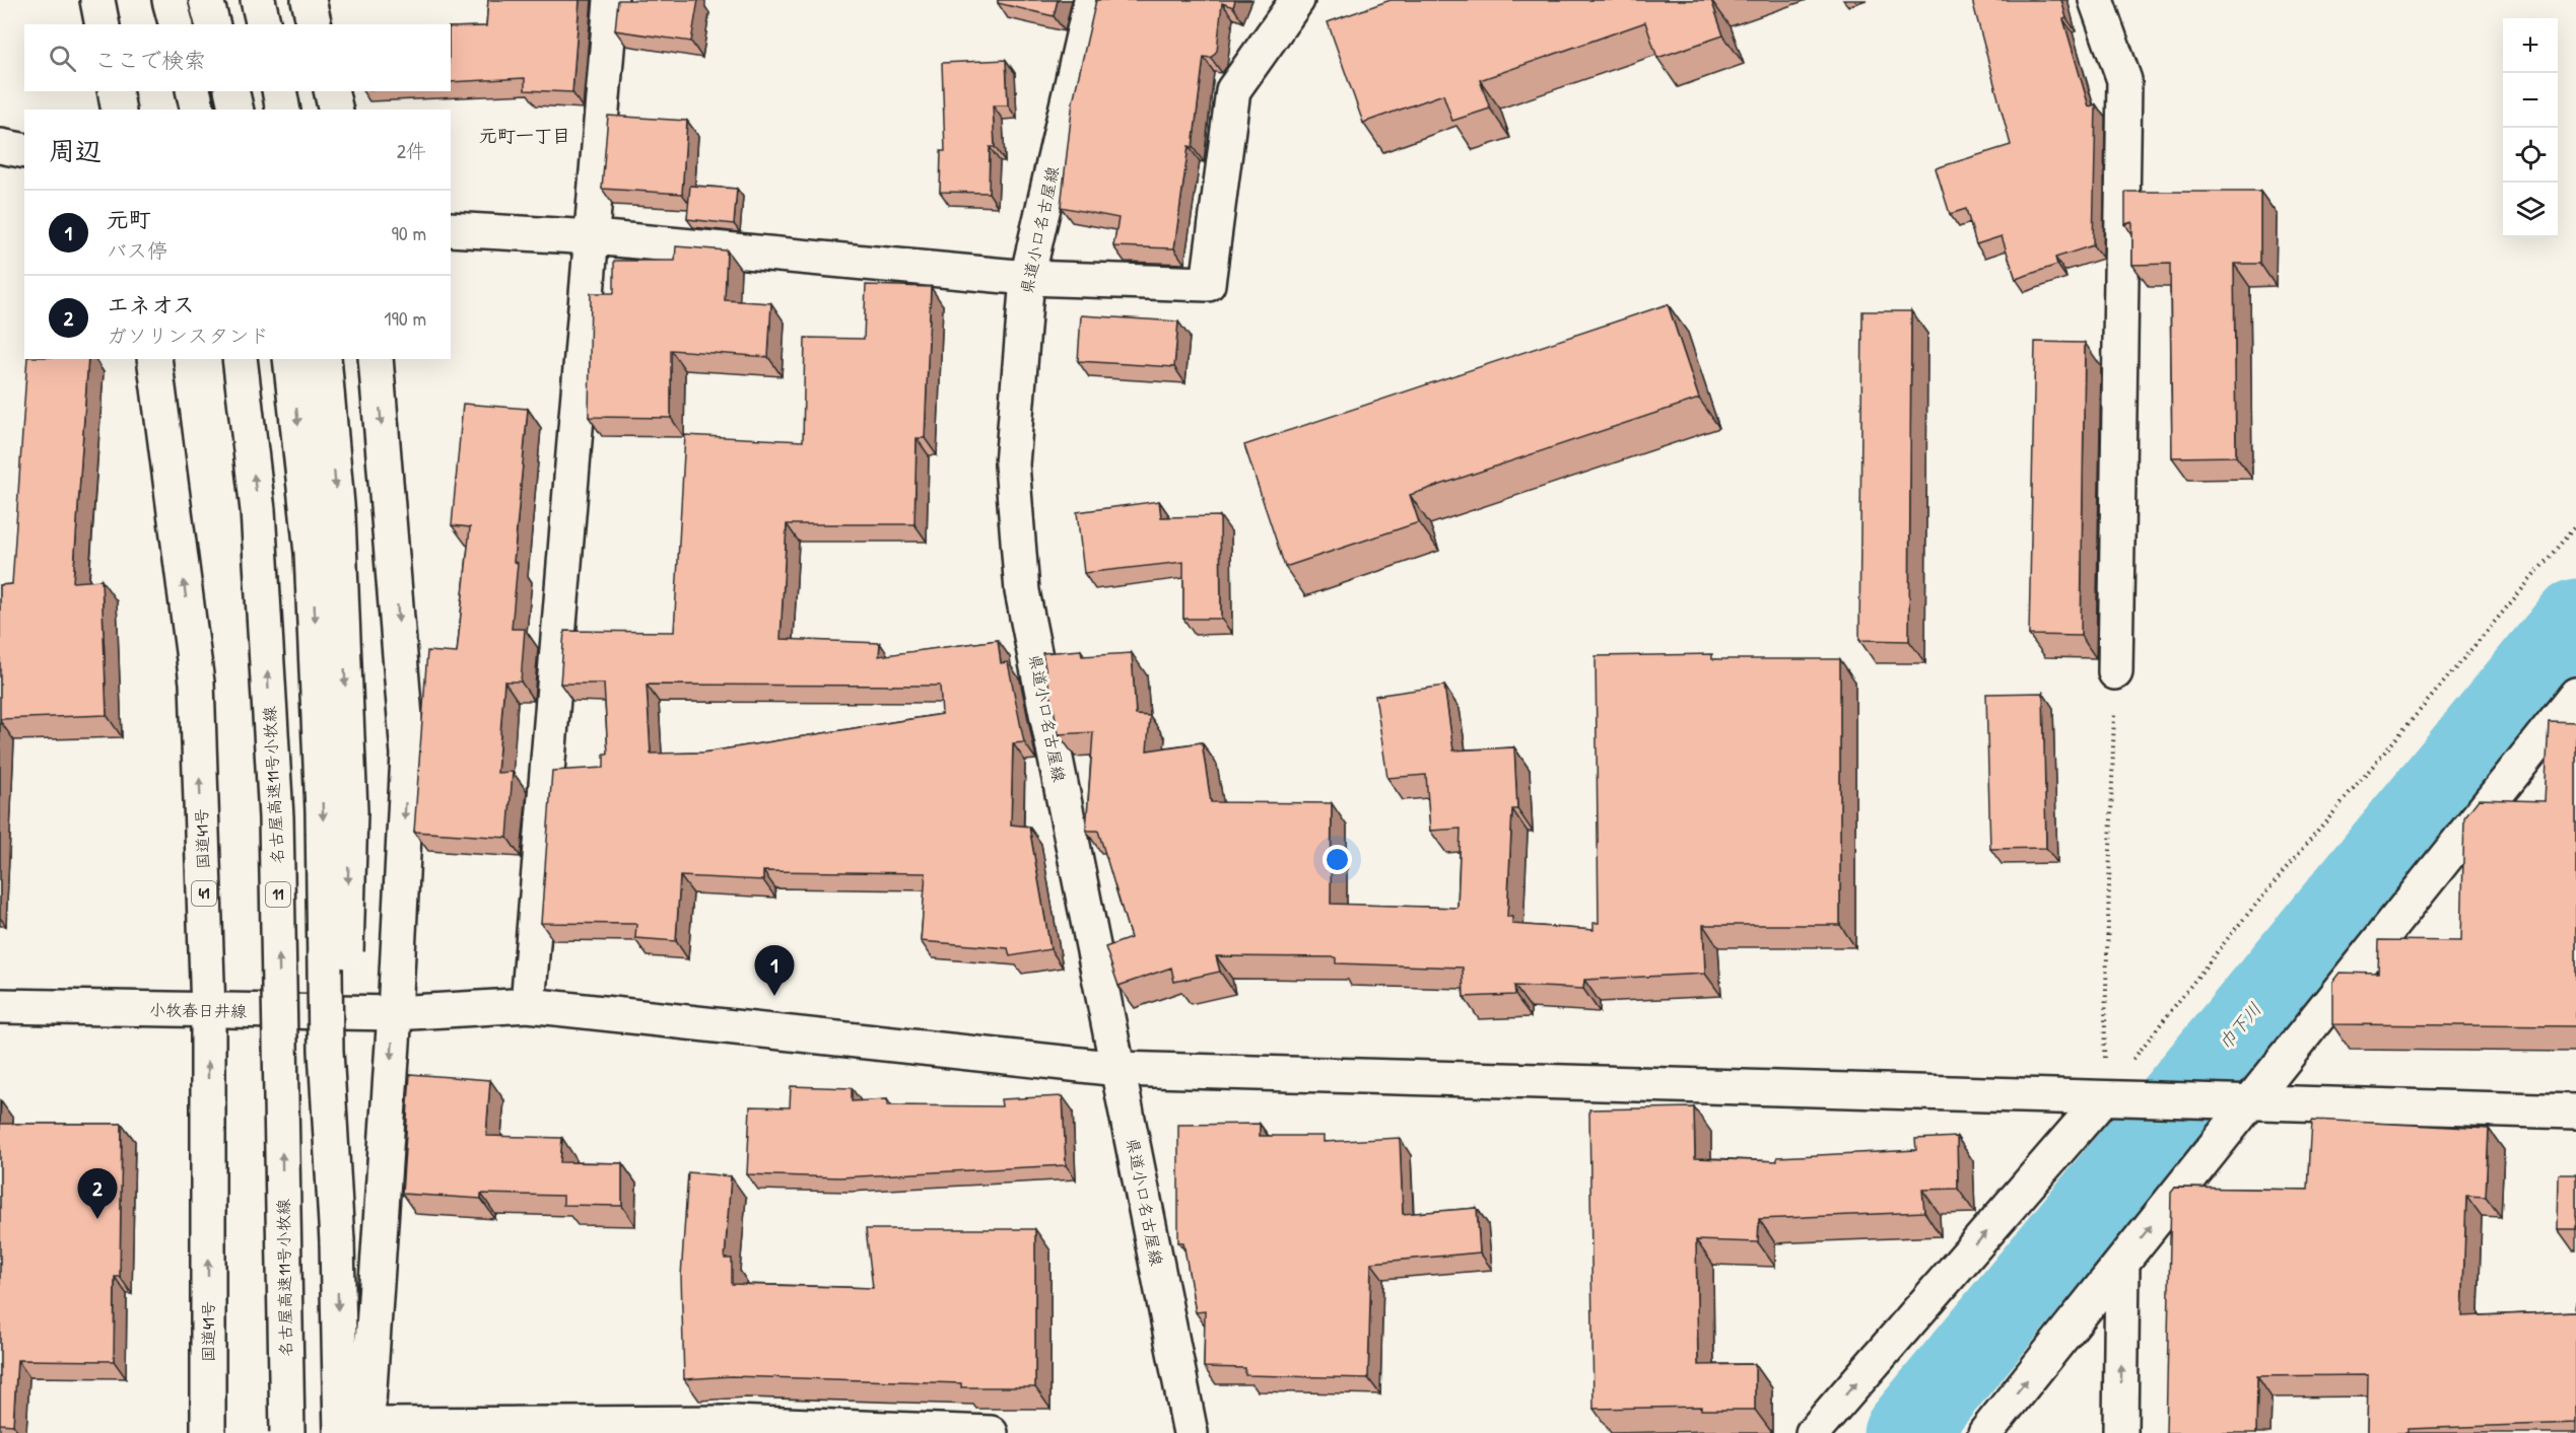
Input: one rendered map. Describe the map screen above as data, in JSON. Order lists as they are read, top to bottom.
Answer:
{
  "streets": {
    "main road": [
      "県道小口名古屋線",
      "名古屋高速11号小牧線",
      "国道41号",
      "41",
      "11",
      "小牧春日井線"
    ]
  },
  "crossings": [
    ["県道小口名古屋線", "小牧春日井線"],
    ["国道41号", "小牧春日井線"]
  ],
  "districts": ["元町一丁目"],
  "water": ["巾下川"],
  "page": {
    "map_buttons": ["+", "−"],
    "search": "ここで検索",
    "heading": ["周辺", "2件"],
    "list": [
      {
        "mark": "1",
        "name": "元町",
        "note": "バス停",
        "value": "90 m"
      },
      {
        "mark": "2",
        "name": "エネオス",
        "note": "ガソリンスタンド",
        "value": "190 m"
      }
    ],
    "pins": ["1", "2"]
  }
}
